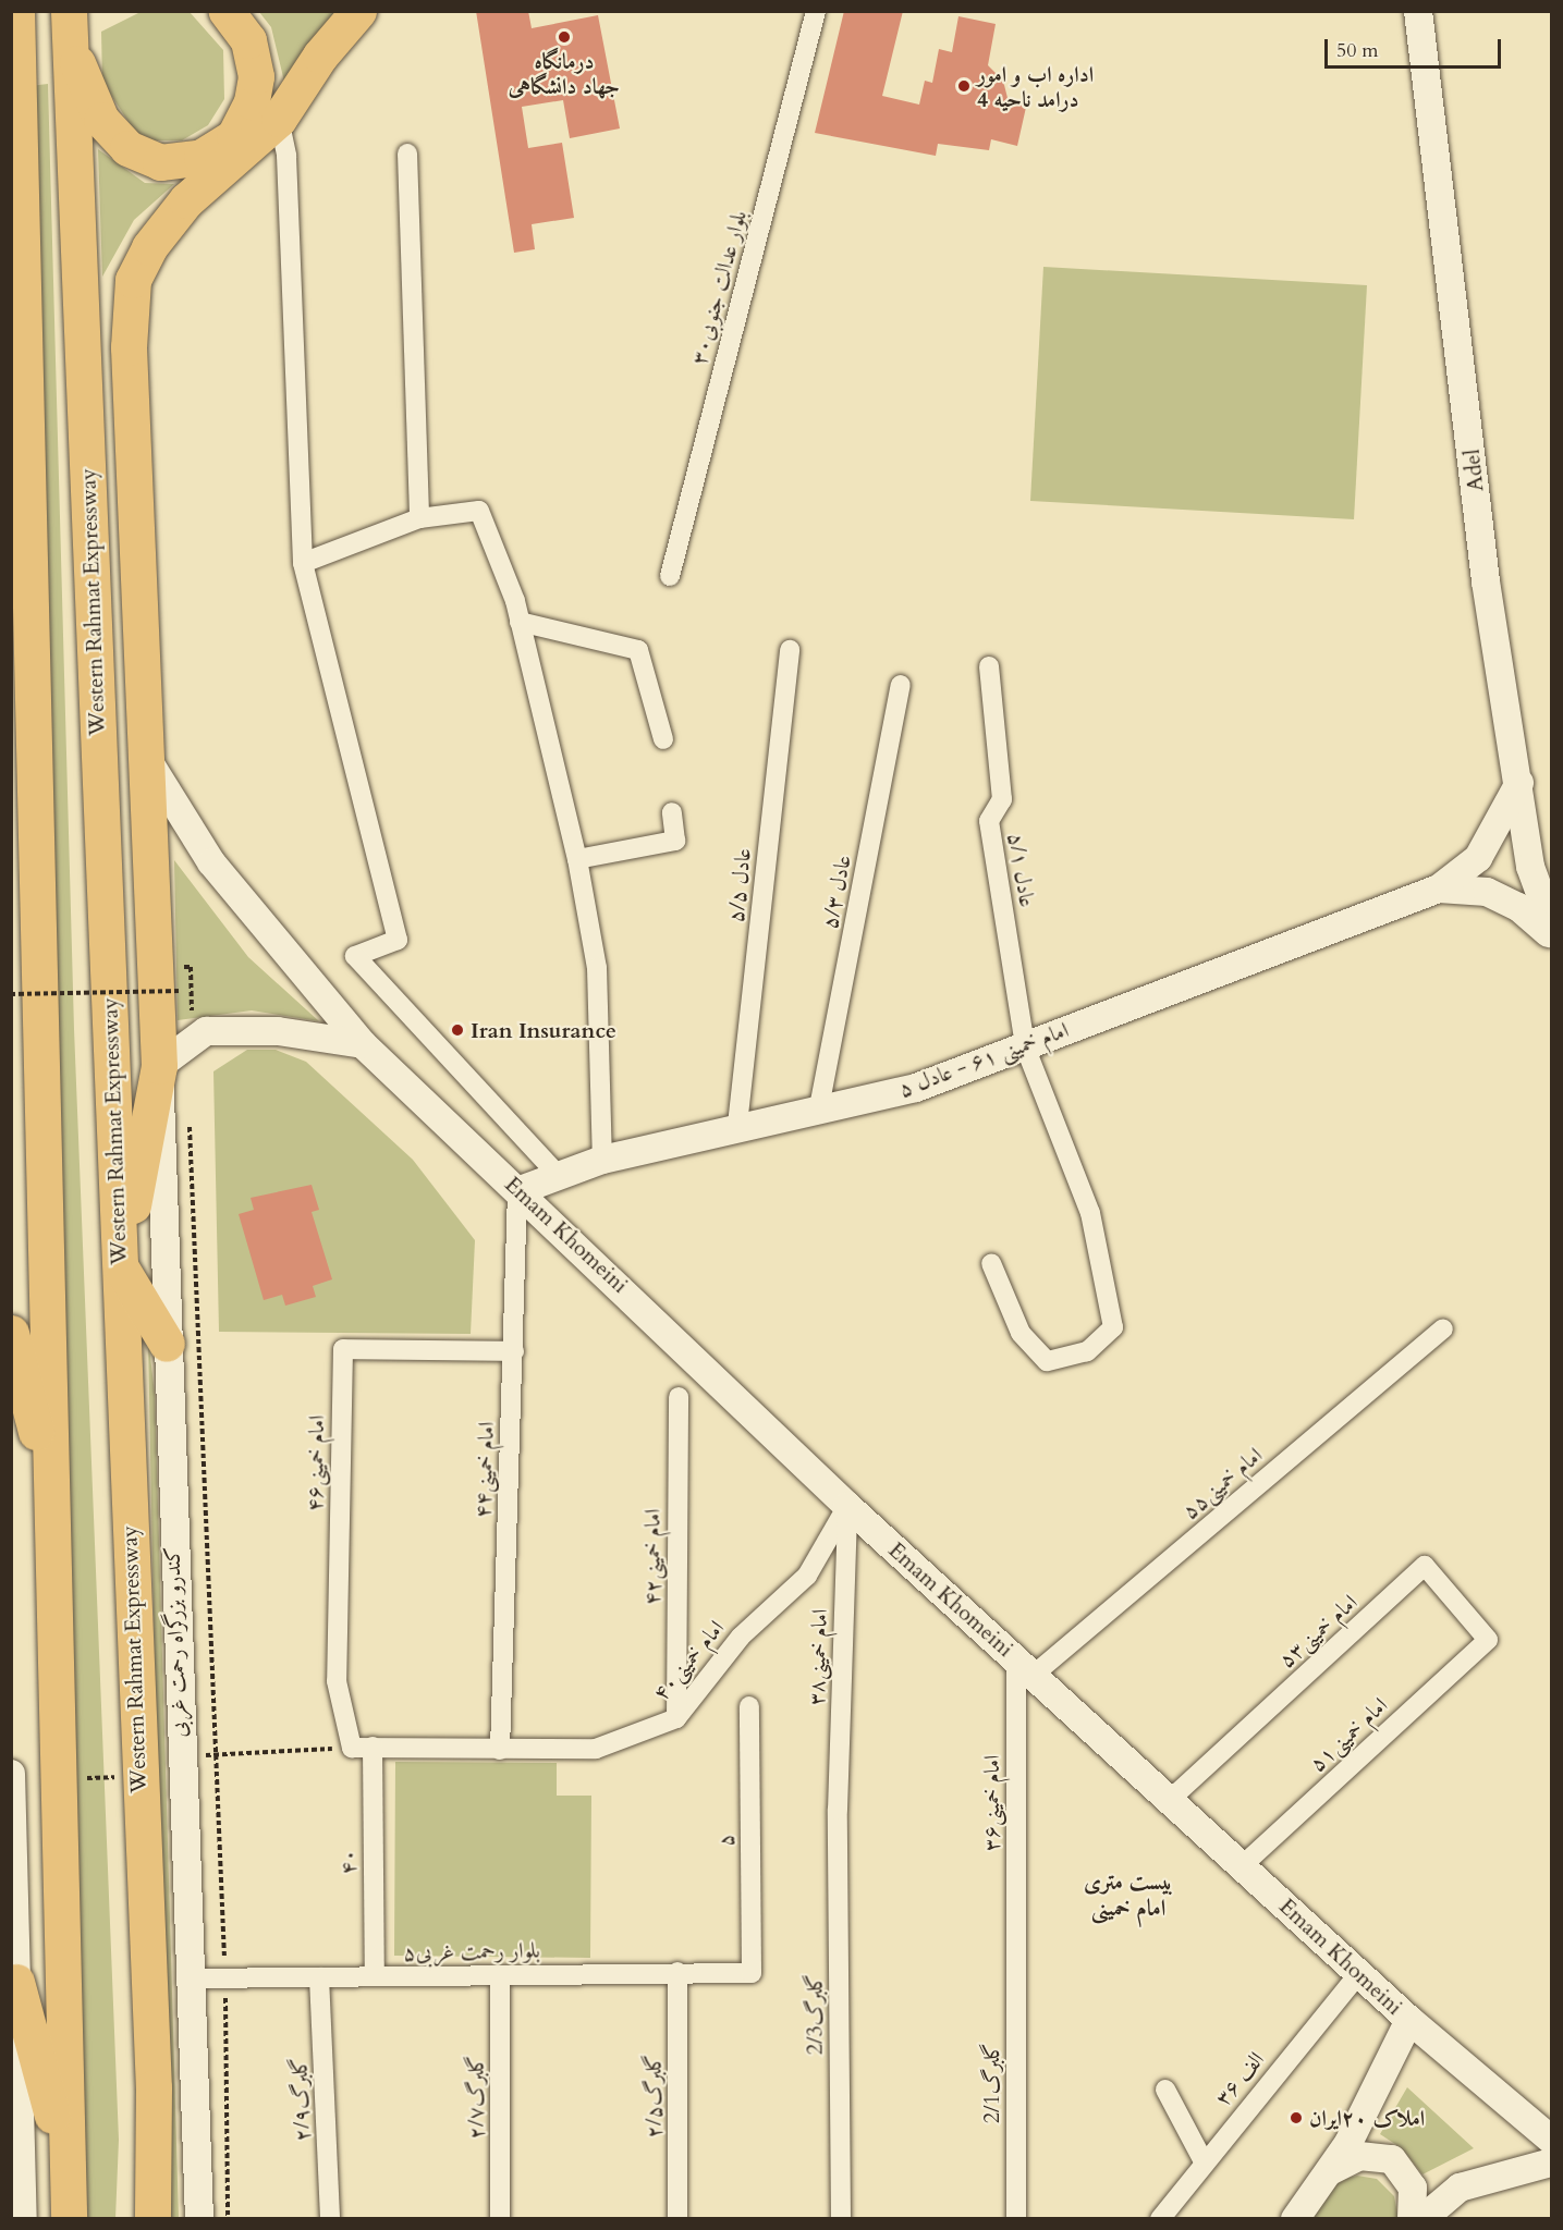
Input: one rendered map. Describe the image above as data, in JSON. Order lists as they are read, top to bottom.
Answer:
{
  "streets": {
    "highway": ["Western Rahmat Expressway"],
    "main road": [
      "Adel",
      "امام خمینی ۶۱ - عادل ۵",
      "Emam Khomeini",
      "کندرو بزرگراه رحمت غربی"
    ],
    "street": [
      "بلوار عدالت جنوبی۳۰",
      "عادل ۵/۱",
      "عادل ۵/۵",
      "عادل ۵/۳",
      "امام خمینی۴۶",
      "۴۴امام خمینی",
      "امام خمینی۵۵",
      "امام خمینی۴۲",
      "امام خمینی۵۳",
      "امام خمینی۳۸",
      "امام خمینی۴۰",
      "امام خمینی۵۱",
      "امام خمینی۳۶",
      "۵",
      "۴۰",
      "بلوار رحمت غربی۵",
      "2/3گلبرگ",
      "۳۶ الف",
      "2/1گلبرگ",
      "گلبرگ۲/۵",
      "گلبرگ۲/۷",
      "گلبرگ۲/۹"
    ]
  },
  "crossings": [
    ["Adel", "امام خمینی ۶۱ - عادل ۵"],
    ["عادل ۵/۱", "امام خمینی ۶۱ - عادل ۵"],
    ["عادل ۵/۵", "امام خمینی ۶۱ - عادل ۵"],
    ["عادل ۵/۳", "امام خمینی ۶۱ - عادل ۵"],
    ["امام خمینی ۶۱ - عادل ۵", "Emam Khomeini"],
    ["امام خمینی ۶۱ - عادل ۵", "۴۴امام خمینی"],
    ["Emam Khomeini", "۴۴امام خمینی"],
    ["Emam Khomeini", "امام خمینی۵۵"],
    ["Emam Khomeini", "امام خمینی۵۳"],
    ["Emam Khomeini", "امام خمینی۳۸"],
    ["Emam Khomeini", "امام خمینی۴۰"],
    ["Emam Khomeini", "امام خمینی۵۱"],
    ["Emam Khomeini", "امام خمینی۳۶"],
    ["Emam Khomeini", "۳۶ الف"],
    ["امام خمینی۴۶", "۴۴امام خمینی"],
    ["امام خمینی۴۶", "امام خمینی۴۰"],
    ["۴۴امام خمینی", "امام خمینی۴۰"],
    ["امام خمینی۵۵", "امام خمینی۳۶"],
    ["امام خمینی۴۲", "امام خمینی۴۰"],
    ["امام خمینی۵۳", "امام خمینی۵۱"],
    ["کندرو بزرگراه رحمت غربی", "بلوار رحمت غربی۵"],
    ["امام خمینی۳۸", "امام خمینی۴۰"],
    ["امام خمینی۳۸", "2/3گلبرگ"],
    ["امام خمینی۴۰", "۴۰"],
    ["امام خمینی۳۶", "2/1گلبرگ"],
    ["۵", "بلوار رحمت غربی۵"],
    ["۴۰", "بلوار رحمت غربی۵"],
    ["بلوار رحمت غربی۵", "گلبرگ۲/۵"],
    ["بلوار رحمت غربی۵", "گلبرگ۲/۷"],
    ["بلوار رحمت غربی۵", "گلبرگ۲/۹"]
  ],
  "districts": ["بیست متری امام خمینی"],
  "places": [
    "درمانگاه جهاد دانشگاهی",
    "اداره اب و امور درامد ناحیه 4",
    "Iran Insurance",
    "املاک ۲۰ایران"
  ],
  "scale_bar": "50 m"
}
